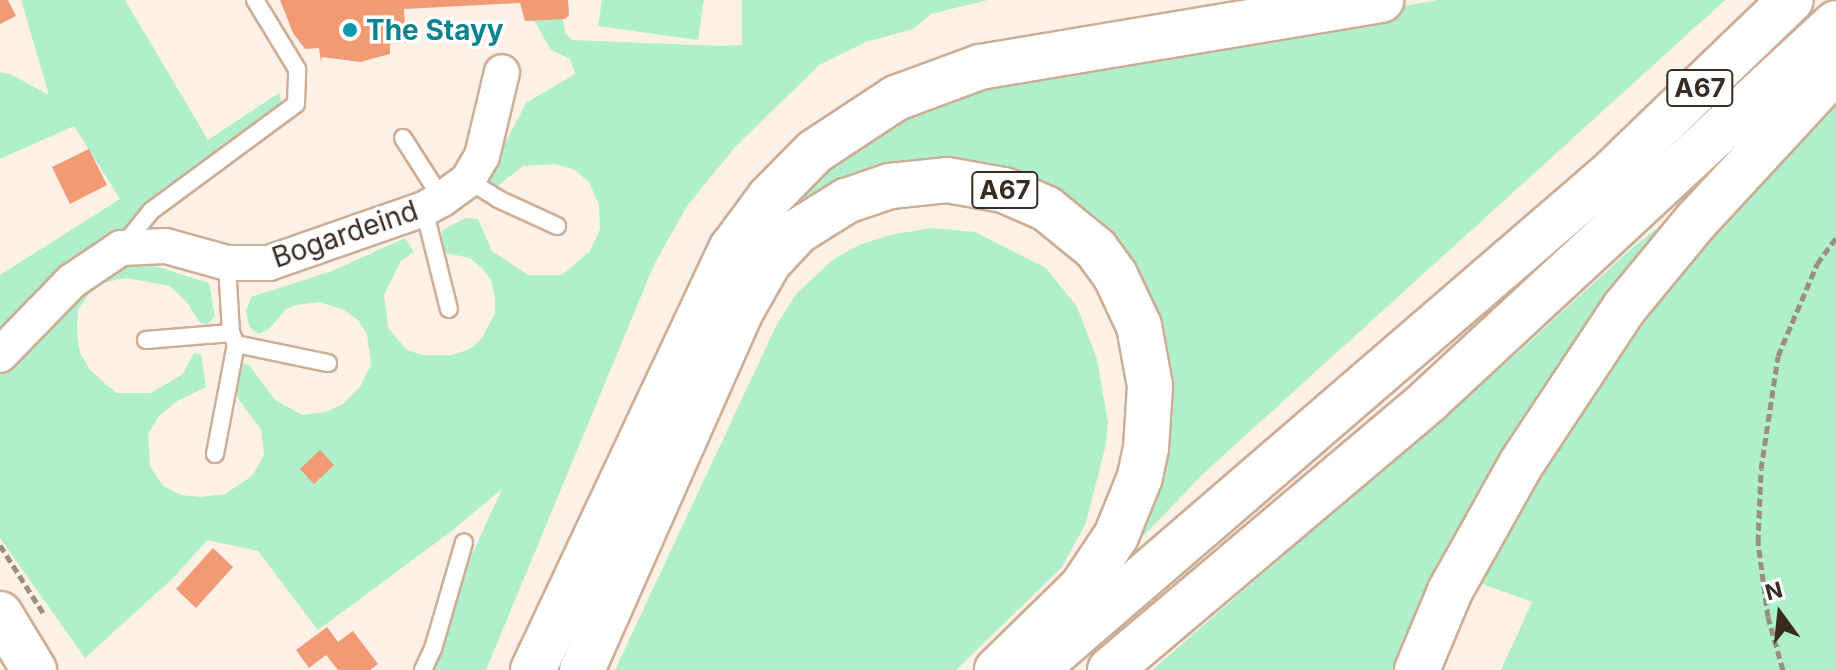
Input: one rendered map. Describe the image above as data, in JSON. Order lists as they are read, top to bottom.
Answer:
{
  "streets": {
    "main road": ["A67"],
    "street": ["Bogardeind"]
  },
  "places": ["The Stayy"],
  "north": "top"
}
